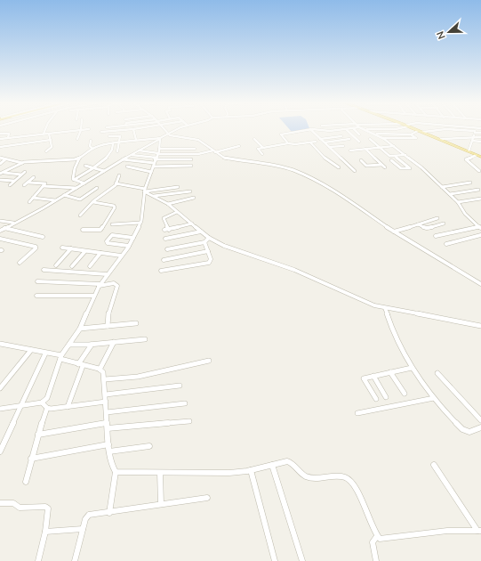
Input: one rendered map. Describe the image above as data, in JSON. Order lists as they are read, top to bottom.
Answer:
{
  "north": "left"
}
